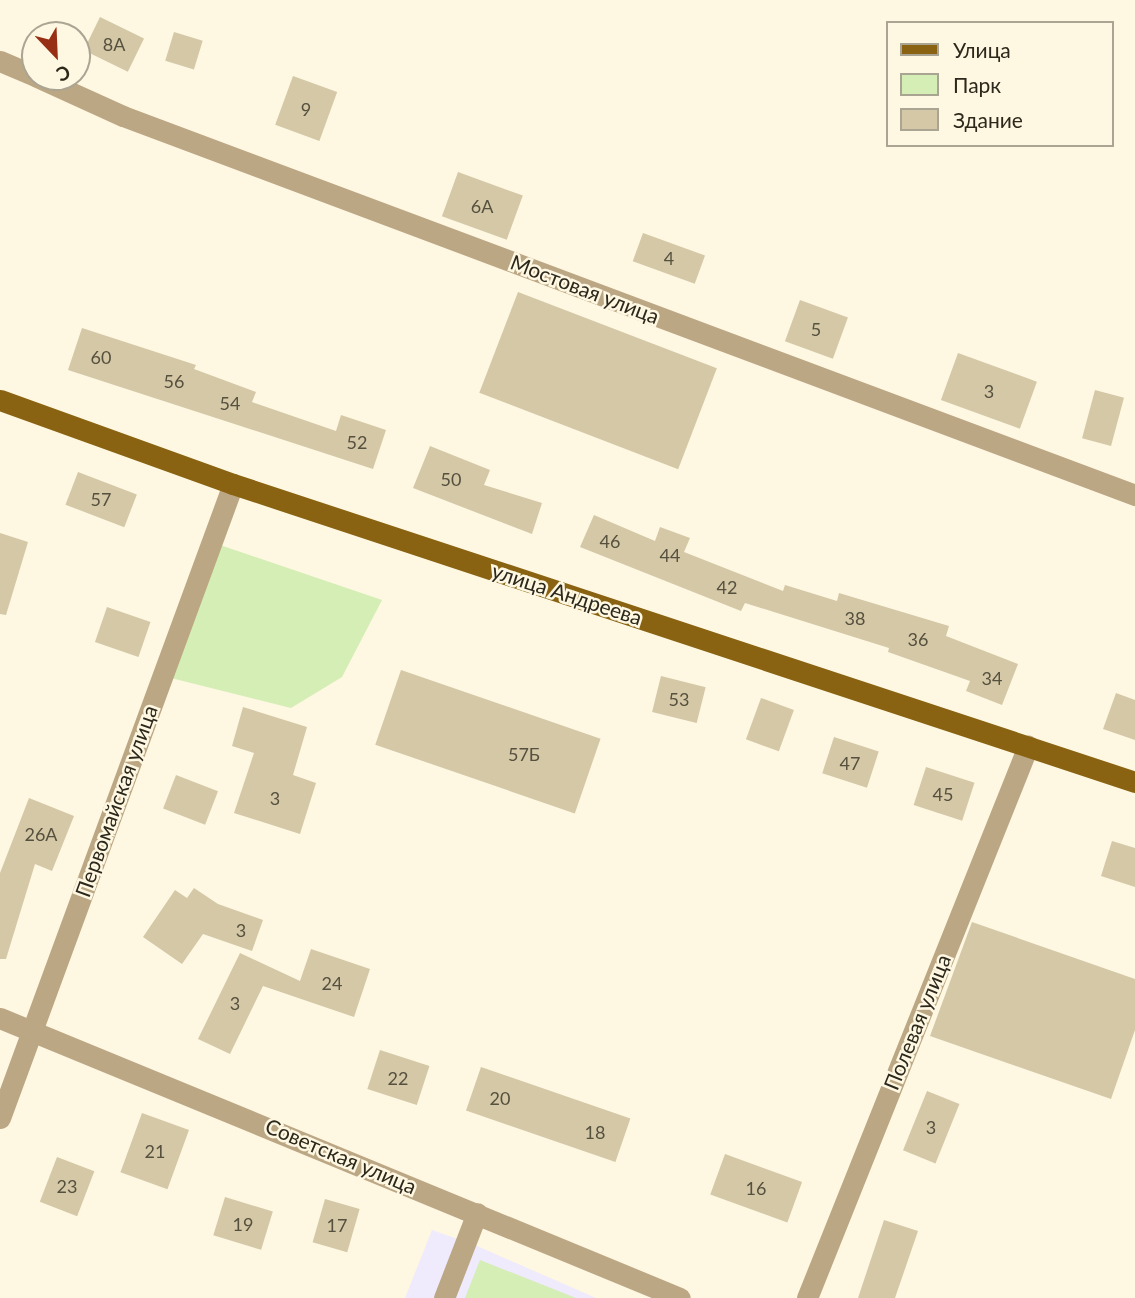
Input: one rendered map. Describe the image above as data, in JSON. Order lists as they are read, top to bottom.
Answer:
{
  "streets": {
    "main road": ["улица Андреева"],
    "street": [
      "Мостовая улица",
      "Первомайская улица",
      "Полевая улица",
      "Советская улица"
    ]
  },
  "crossings": [
    ["улица Андреева", "Первомайская улица"],
    ["улица Андреева", "Полевая улица"],
    ["Первомайская улица", "Советская улица"]
  ],
  "house_numbers": [
    "8А",
    "9",
    "6А",
    "4",
    "5",
    "60",
    "56",
    "3",
    "54",
    "52",
    "50",
    "57",
    "46",
    "44",
    "42",
    "38",
    "36",
    "34",
    "53",
    "57Б",
    "47",
    "45",
    "3",
    "26А",
    "3",
    "24",
    "3",
    "22",
    "20",
    "3",
    "18",
    "21",
    "23",
    "16",
    "19",
    "17"
  ],
  "legend": ["Улица", "Парк", "Здание"],
  "north": "bottom right"
}
